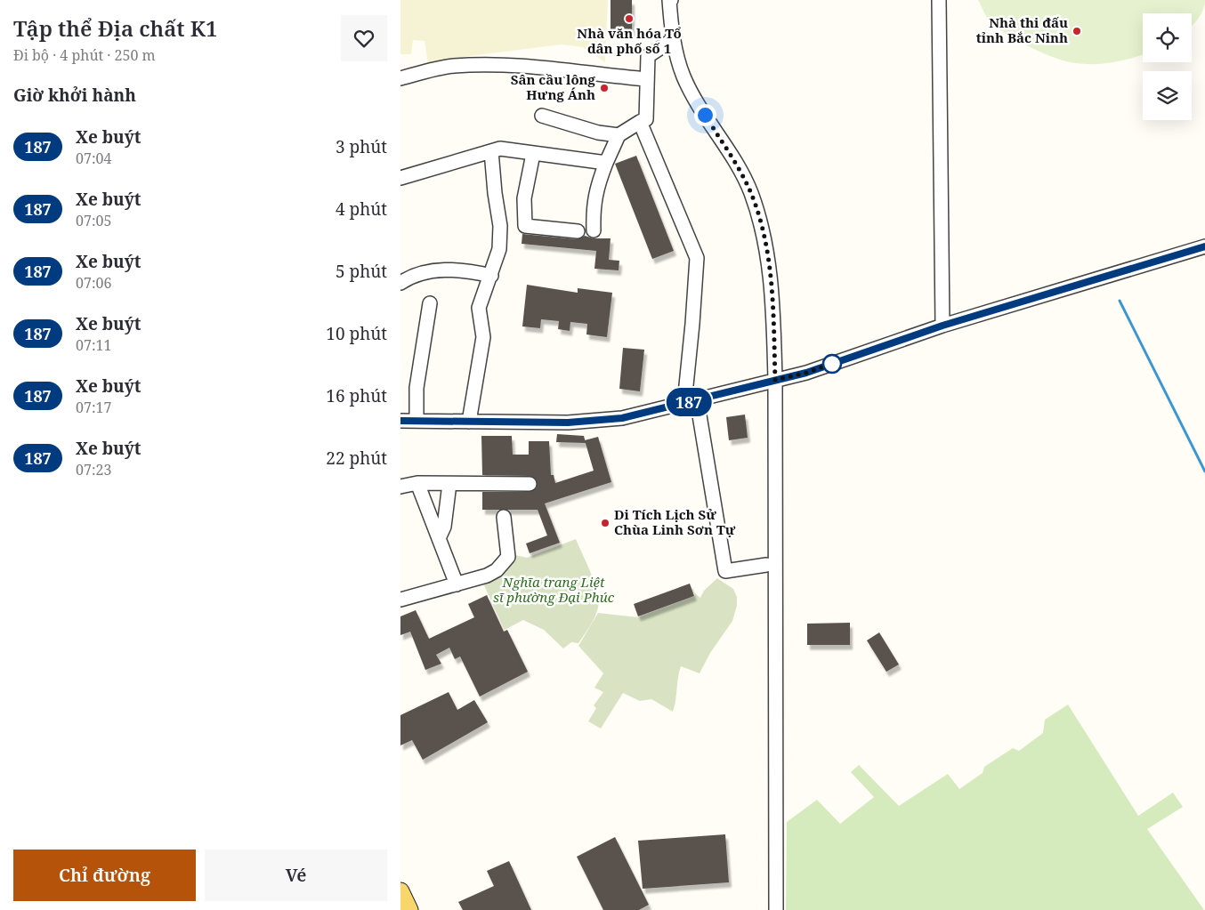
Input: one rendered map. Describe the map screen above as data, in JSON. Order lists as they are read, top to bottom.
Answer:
{
  "parks": ["Nghĩa trang Liệt sĩ phường Đại Phúc"],
  "places": [
    "Nhà văn hóa Tổ dân phố số 1",
    "Nhà thi đấu tỉnh Bắc Ninh",
    "Sân cầu lông Hưng Ánh",
    "Di Tích Lịch Sử Chùa Linh Sơn Tự"
  ],
  "lines": ["bus line 187"],
  "page": {
    "heading": [
      ["Tập thể Địa chất K1", "Đi bộ · 4 phút · 250 m"],
      "Giờ khởi hành"
    ],
    "on_map": "187",
    "list": [
      {
        "mark": "187",
        "name": "Xe buýt",
        "note": "07:04",
        "value": "3 phút"
      },
      {
        "mark": "187",
        "name": "Xe buýt",
        "note": "07:05",
        "value": "4 phút"
      },
      {
        "mark": "187",
        "name": "Xe buýt",
        "note": "07:06",
        "value": "5 phút"
      },
      {
        "mark": "187",
        "name": "Xe buýt",
        "note": "07:11",
        "value": "10 phút"
      },
      {
        "mark": "187",
        "name": "Xe buýt",
        "note": "07:17",
        "value": "16 phút"
      },
      {
        "mark": "187",
        "name": "Xe buýt",
        "note": "07:23",
        "value": "22 phút"
      }
    ],
    "buttons": ["Chỉ đường", "Vé"]
  }
}
